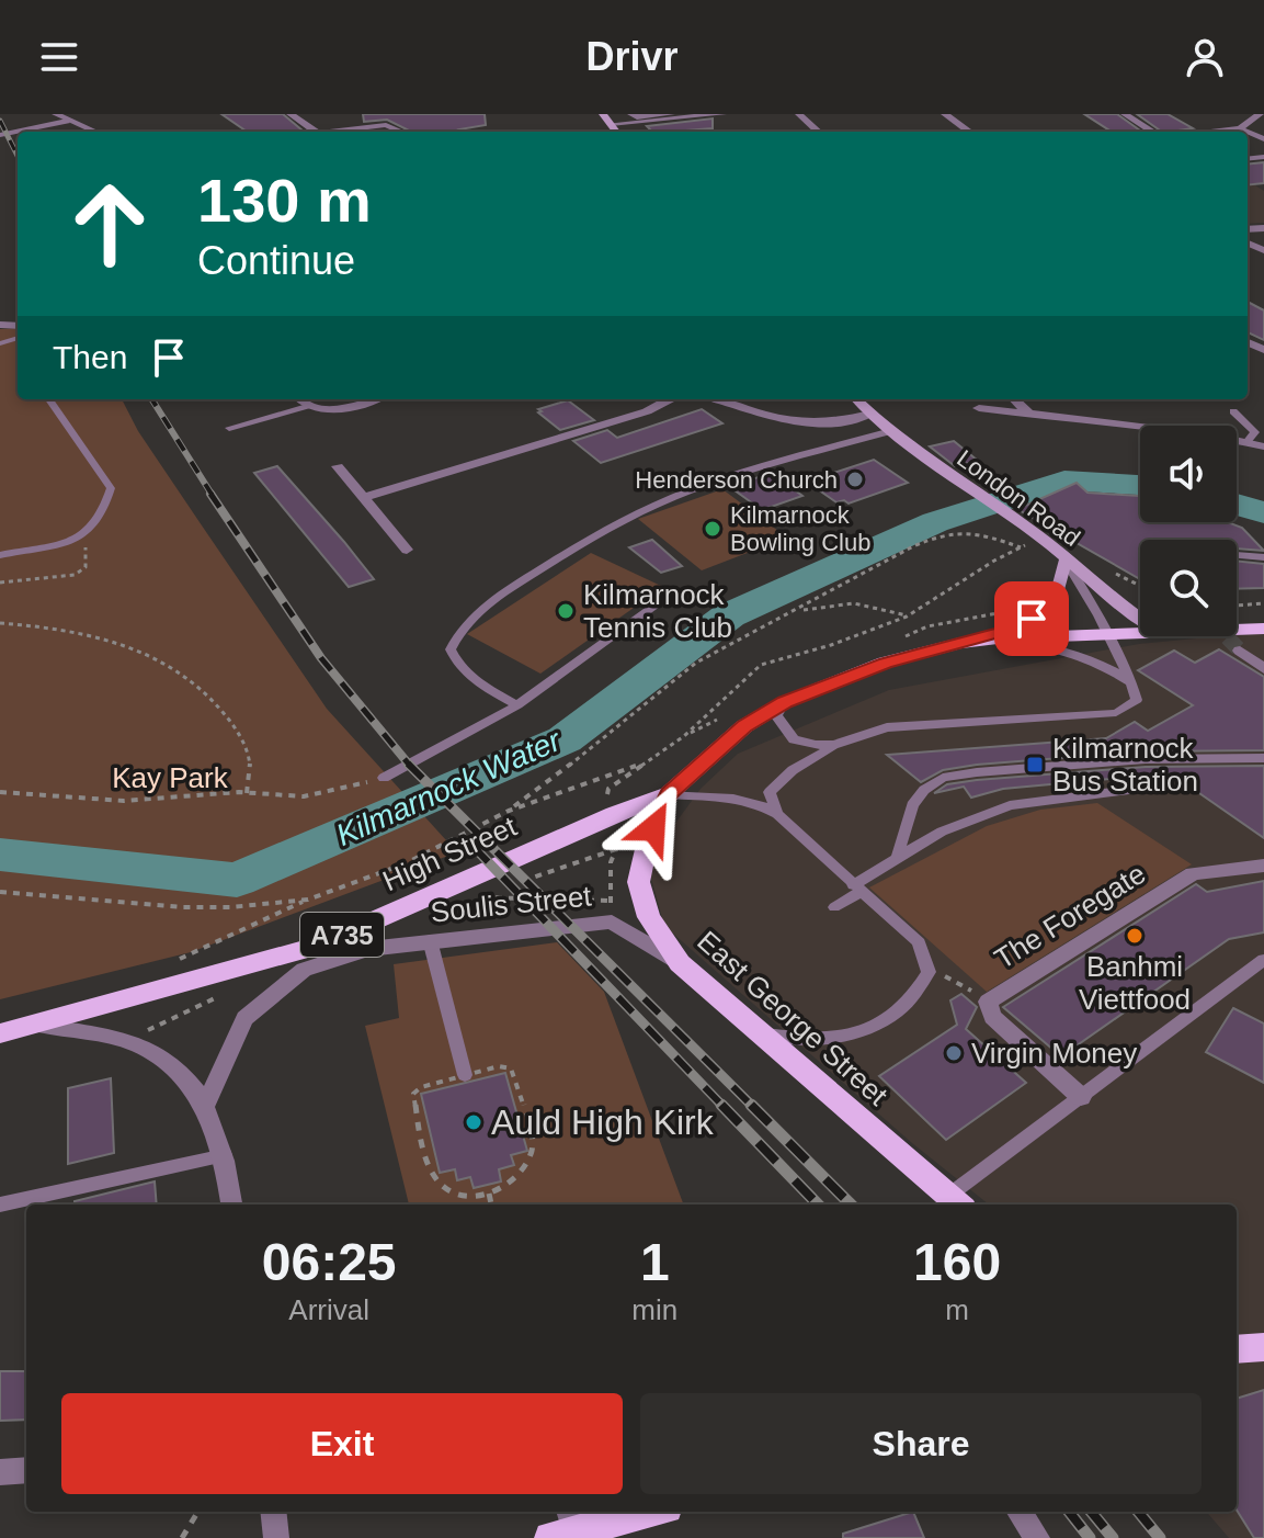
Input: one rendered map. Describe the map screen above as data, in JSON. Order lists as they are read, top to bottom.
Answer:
{
  "streets": {
    "main road": [
      "London Road",
      "High Street",
      "A735",
      "East George Street"
    ],
    "street": ["Soulis Street", "The Foregate"]
  },
  "crossings": [
    ["High Street", "A735"],
    ["High Street", "East George Street"],
    ["Soulis Street", "East George Street"],
    ["A735", "East George Street"]
  ],
  "water": ["Kilmarnock Water"],
  "parks": ["Kay Park"],
  "places": {
    "other": [
      "Henderson Church",
      "Kilmarnock Bowling Club",
      "Kilmarnock Tennis Club",
      "Banhmi Viettfood",
      "Virgin Money",
      "Auld High Kirk"
    ],
    "transit": ["Kilmarnock Bus Station"]
  },
  "page": {
    "header": "Drivr",
    "turn": ["130 m", "Continue"],
    "then": "Then",
    "eta": [
      "06:25",
      "Arrival",
      "1",
      "min",
      "160",
      "m"
    ],
    "buttons": ["Exit", "Share"]
  }
}
